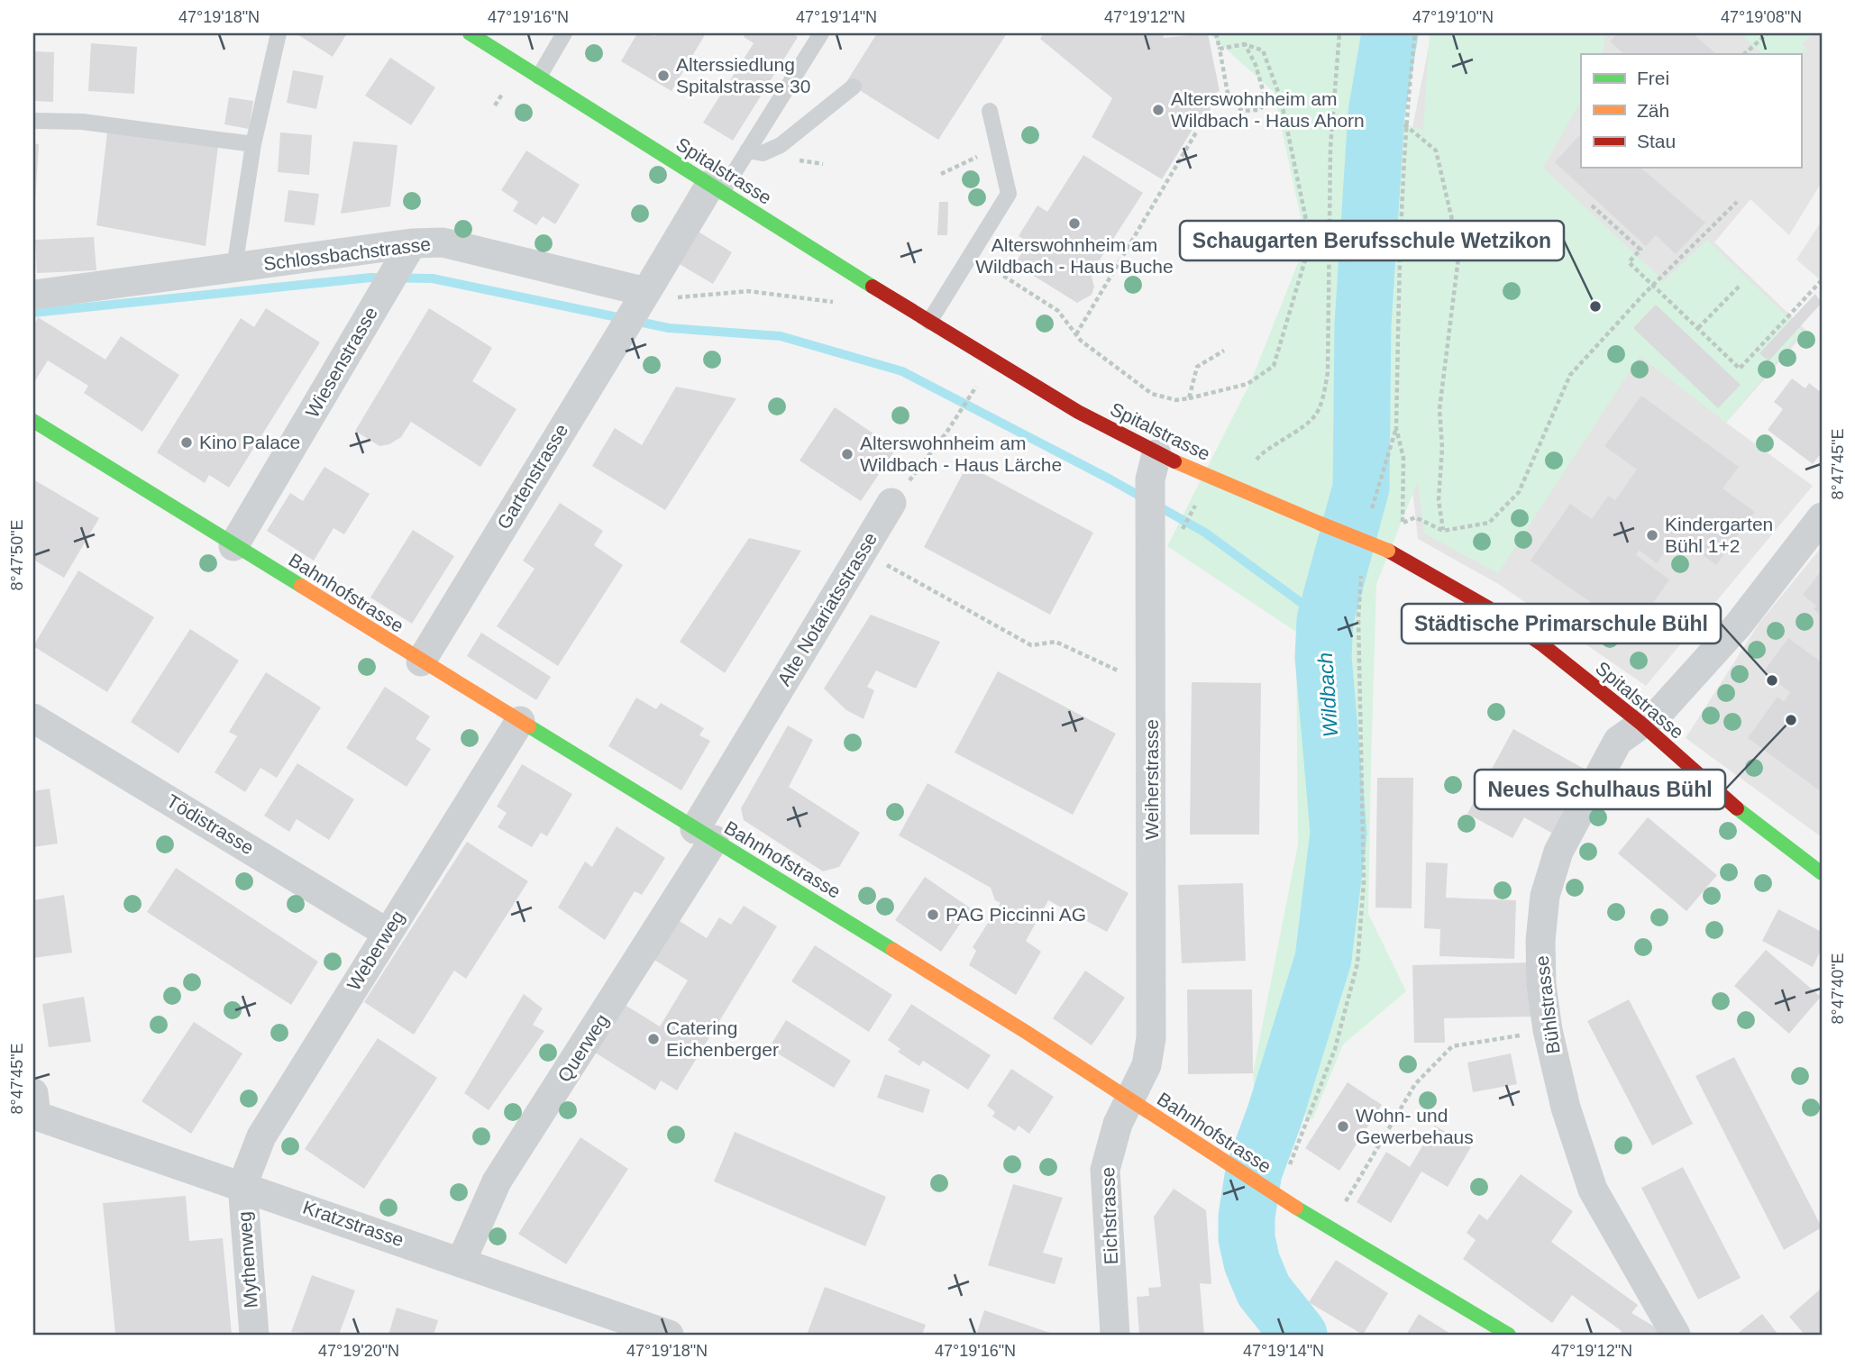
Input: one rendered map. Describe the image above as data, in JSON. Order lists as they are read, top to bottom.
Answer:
{
  "streets": {
    "main road": ["Spitalstrasse", "Bahnhofstrasse"],
    "street": [
      "Schlossbachstrasse",
      "Wiesenstrasse",
      "Gartenstrasse",
      "Alte Notariatsstrasse",
      "Weiherstrasse",
      "Tödistrasse",
      "Weberweg",
      "Bühlstrasse",
      "Querweg",
      "Eichstrasse",
      "Kratzstrasse",
      "Mythenweg"
    ]
  },
  "crossings": [
    ["Spitalstrasse", "Weiherstrasse"],
    ["Spitalstrasse", "Bühlstrasse"],
    ["Schlossbachstrasse", "Wiesenstrasse"],
    ["Schlossbachstrasse", "Gartenstrasse"],
    ["Wiesenstrasse", "Bahnhofstrasse"],
    ["Gartenstrasse", "Bahnhofstrasse"],
    ["Bahnhofstrasse", "Alte Notariatsstrasse"],
    ["Bahnhofstrasse", "Weiherstrasse"],
    ["Bahnhofstrasse", "Weberweg"],
    ["Bahnhofstrasse", "Querweg"],
    ["Bahnhofstrasse", "Eichstrasse"],
    ["Alte Notariatsstrasse", "Querweg"],
    ["Weiherstrasse", "Eichstrasse"],
    ["Tödistrasse", "Weberweg"],
    ["Weberweg", "Kratzstrasse"],
    ["Weberweg", "Mythenweg"],
    ["Querweg", "Kratzstrasse"],
    ["Kratzstrasse", "Mythenweg"]
  ],
  "water": ["Wildbach"],
  "places": [
    "Alterssiedlung Spitalstrasse 30",
    "Alterswohnheim am Wildbach - Haus Ahorn",
    "Alterswohnheim am Wildbach - Haus Buche",
    "Schaugarten Berufsschule Wetzikon",
    "Kino Palace",
    "Alterswohnheim am Wildbach - Haus Lärche",
    "Kindergarten Bühl 1+2",
    "Städtische Primarschule Bühl",
    "Neues Schulhaus Bühl",
    "PAG Piccinni AG",
    "Catering Eichenberger",
    "Wohn- und Gewerbehaus"
  ],
  "legend": ["Frei", "Zäh", "Stau"],
  "coordinates": [
    "47°19'18\"N",
    "47°19'16\"N",
    "47°19'14\"N",
    "47°19'12\"N",
    "47°19'10\"N",
    "47°19'08\"N",
    "8°47'45\"E",
    "8°47'50\"E",
    "8°47'40\"E",
    "47°19'20\"N"
  ]
}
